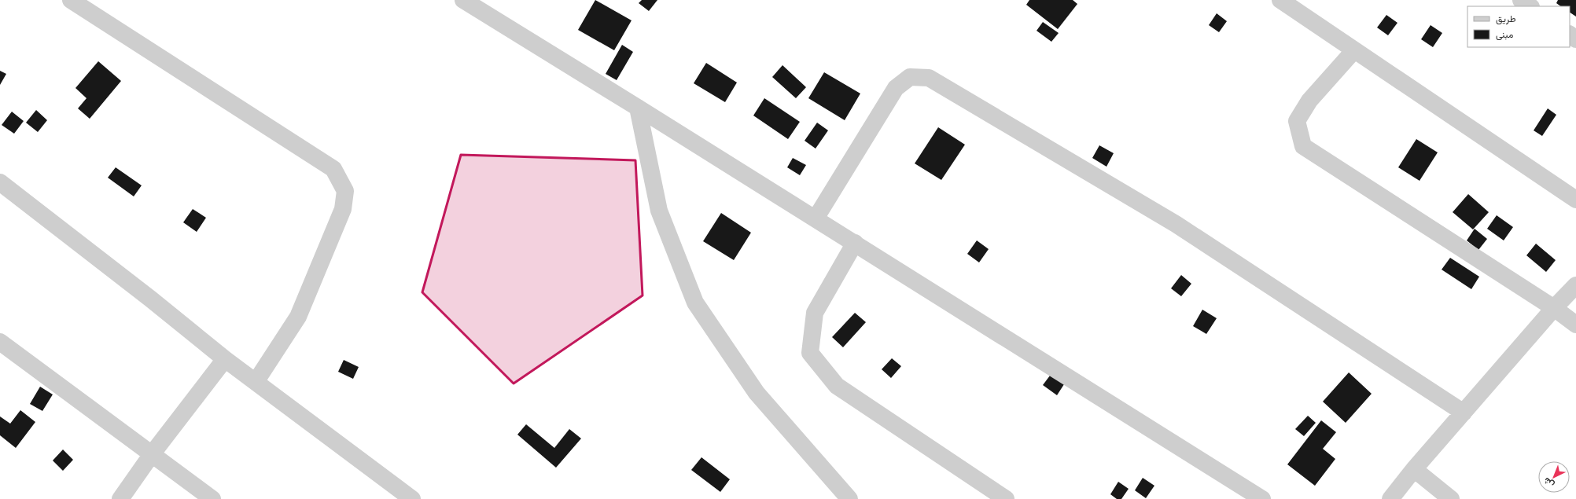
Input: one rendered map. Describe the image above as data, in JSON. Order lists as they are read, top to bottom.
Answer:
{
  "legend": ["طريق", "مبنى"],
  "north": "bottom left"
}
